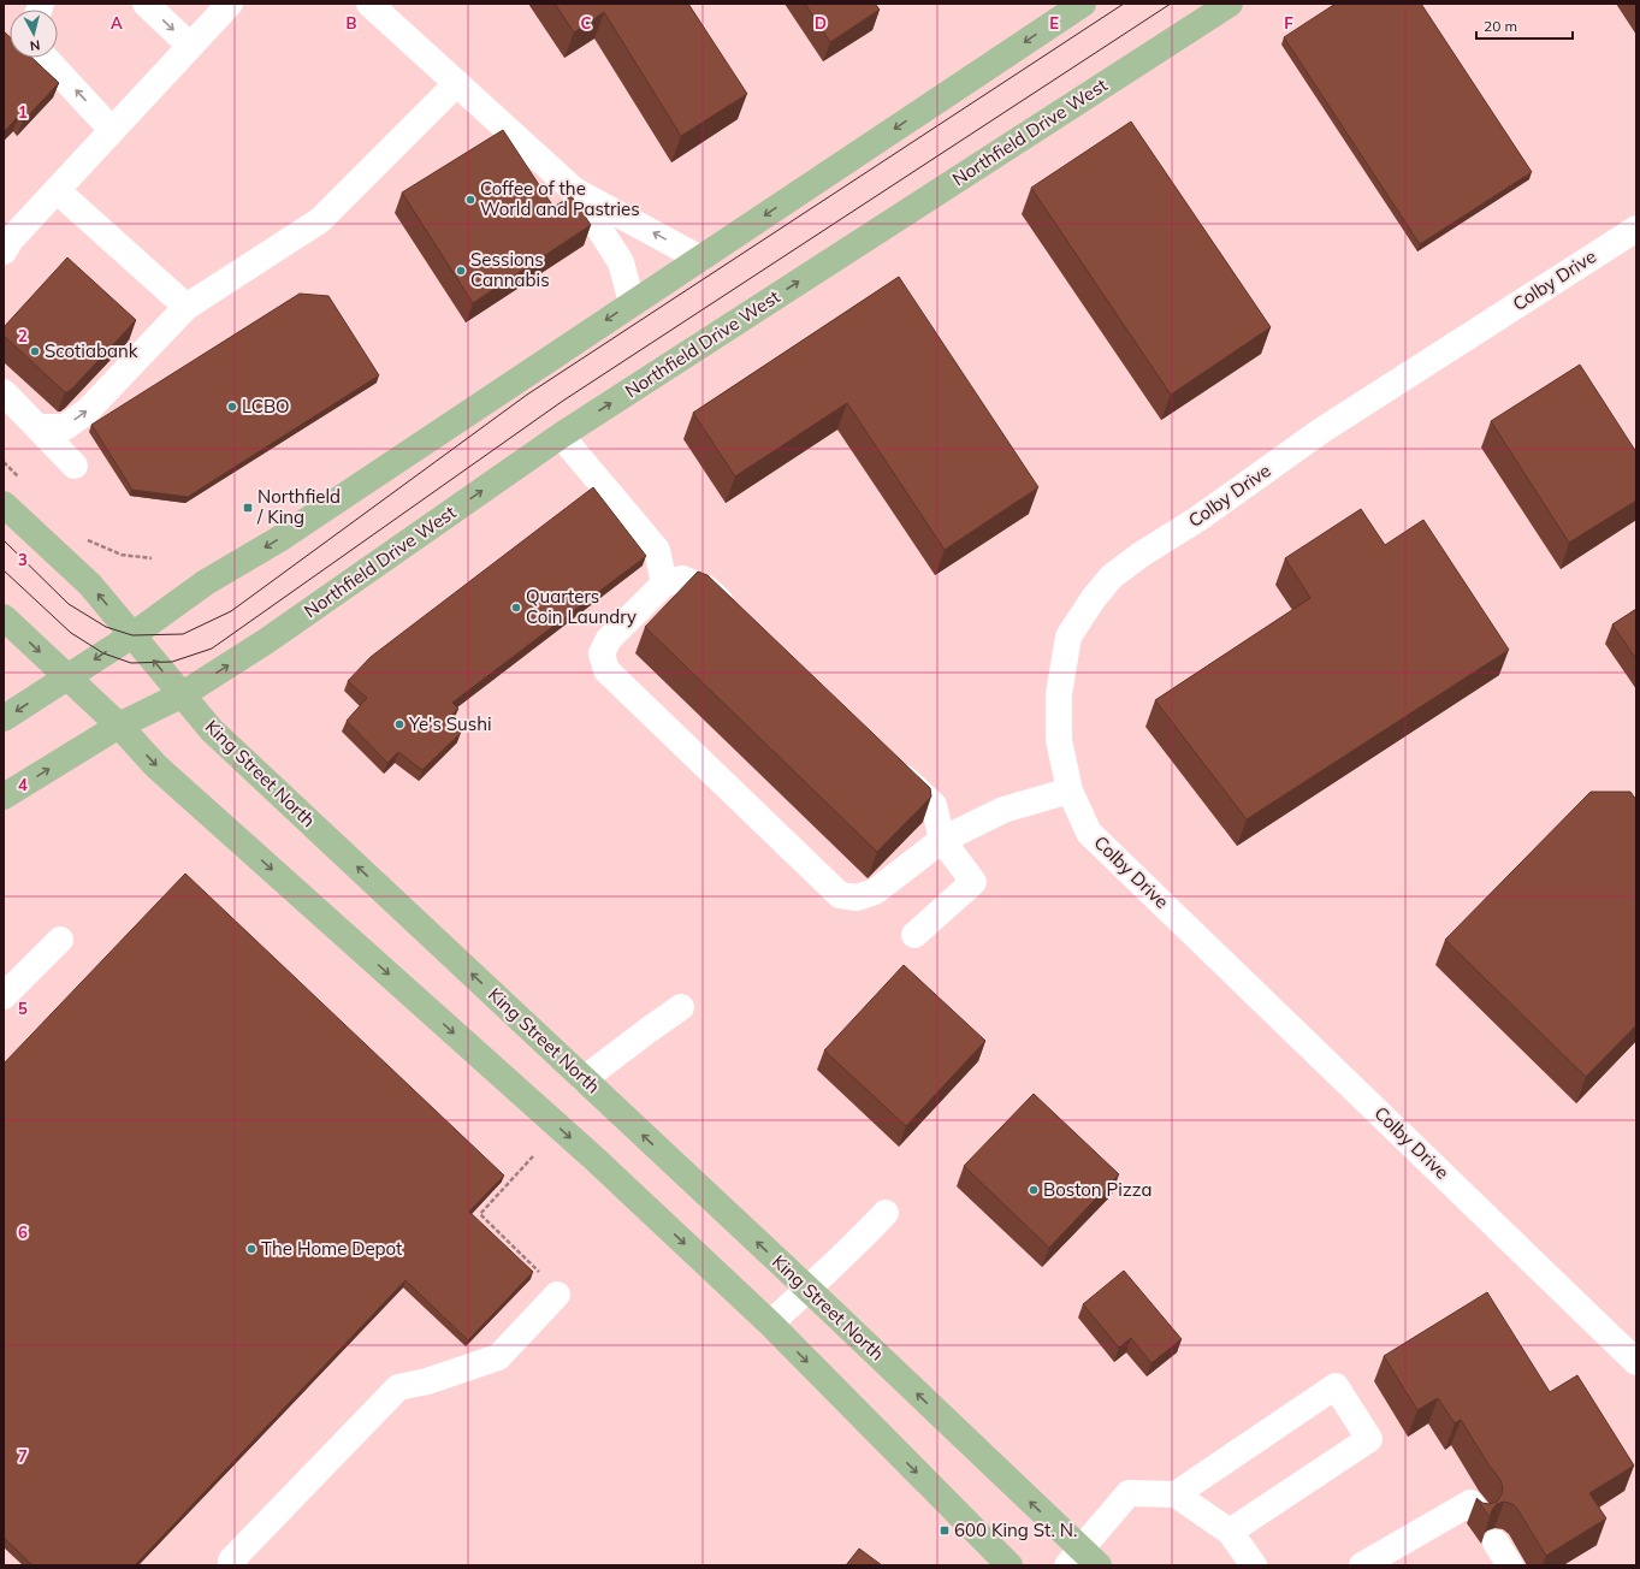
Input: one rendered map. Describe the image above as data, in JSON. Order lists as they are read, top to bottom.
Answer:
{
  "streets": {
    "main road": ["Northfield Drive West", "King Street North"],
    "street": ["Colby Drive"]
  },
  "crossings": [
    ["Northfield Drive West", "King Street North"]
  ],
  "places": {
    "other": [
      "Coffee of the World and Pastries",
      "Sessions Cannabis",
      "Scotiabank",
      "LCBO",
      "Quarters Coin Laundry",
      "Ye's Sushi",
      "Boston Pizza",
      "The Home Depot"
    ],
    "transit": ["Northfield / King", "600 King St. N."]
  },
  "scale_bar": "20 m",
  "north": "bottom",
  "grid": {
    "columns": [
      "A",
      "B",
      "C",
      "D",
      "E",
      "F"
    ],
    "rows": [
      "1",
      "2",
      "3",
      "4",
      "5",
      "6",
      "7"
    ]
  }
}
